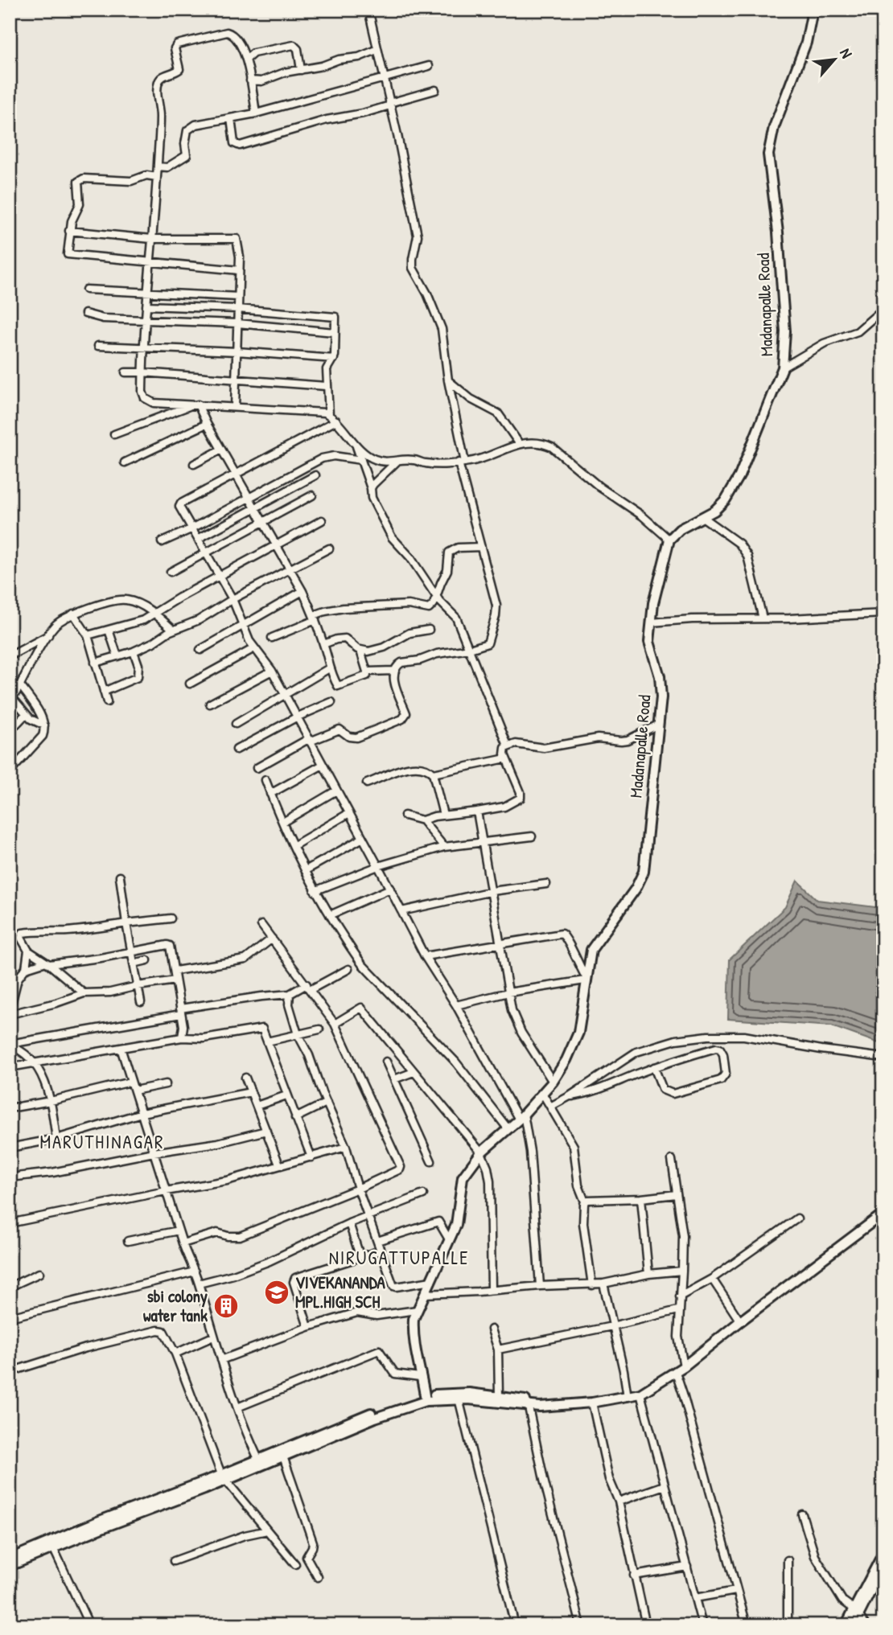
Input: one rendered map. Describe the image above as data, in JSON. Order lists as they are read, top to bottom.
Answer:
{
  "streets": {
    "main road": ["Madanapalle Road"]
  },
  "districts": ["MARUTHINAGAR", "NIRUGATTUPALLE"],
  "places": {
    "school or university": ["VIVEKANANDA MPL.HIGH SCH"],
    "building": ["sbi colony water tank"]
  },
  "north": "top right"
}
